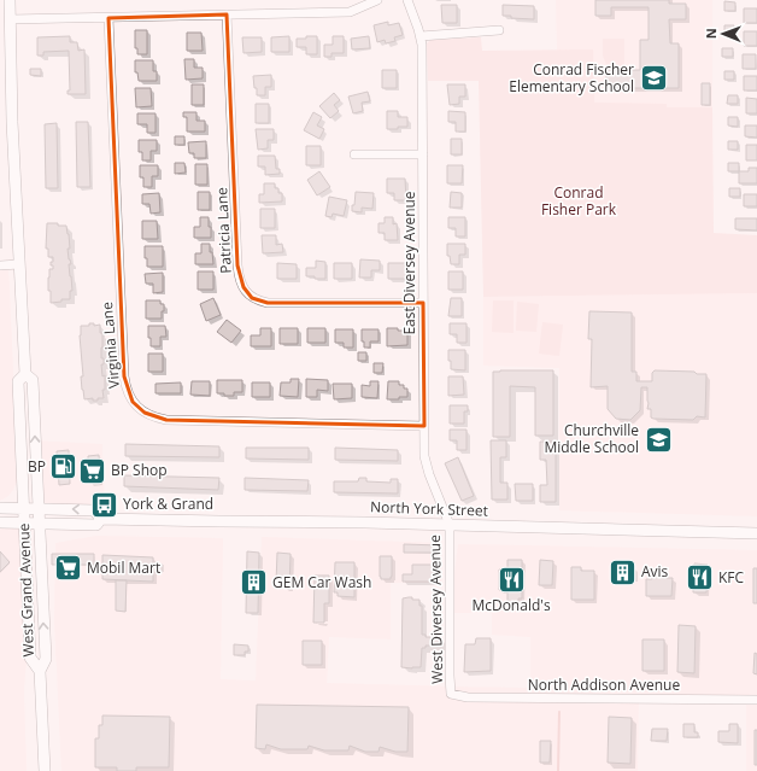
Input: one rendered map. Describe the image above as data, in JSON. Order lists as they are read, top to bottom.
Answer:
{
  "streets": {
    "main road": ["North York Street", "West Grand Avenue"],
    "street": [
      "Patricia Lane",
      "East Diversey Avenue",
      "Virginia Lane",
      "West Diversey Avenue",
      "North Addison Avenue"
    ]
  },
  "crossings": [
    ["Patricia Lane", "East Diversey Avenue"],
    ["East Diversey Avenue", "Virginia Lane"],
    ["East Diversey Avenue", "North York Street"],
    ["East Diversey Avenue", "West Diversey Avenue"],
    ["North York Street", "West Grand Avenue"],
    ["North York Street", "West Diversey Avenue"],
    ["West Diversey Avenue", "North Addison Avenue"]
  ],
  "parks": ["Conrad Fisher Park"],
  "places": {
    "school or university": ["Conrad Fischer Elementary School", "Churchville Middle School"],
    "fuel station": ["BP"],
    "supermarket": ["BP Shop", "Mobil Mart"],
    "bus stop": ["York & Grand"],
    "building": ["Avis", "GEM Car Wash"],
    "restaurant": ["KFC", "McDonald's"]
  },
  "north": "left"
}
